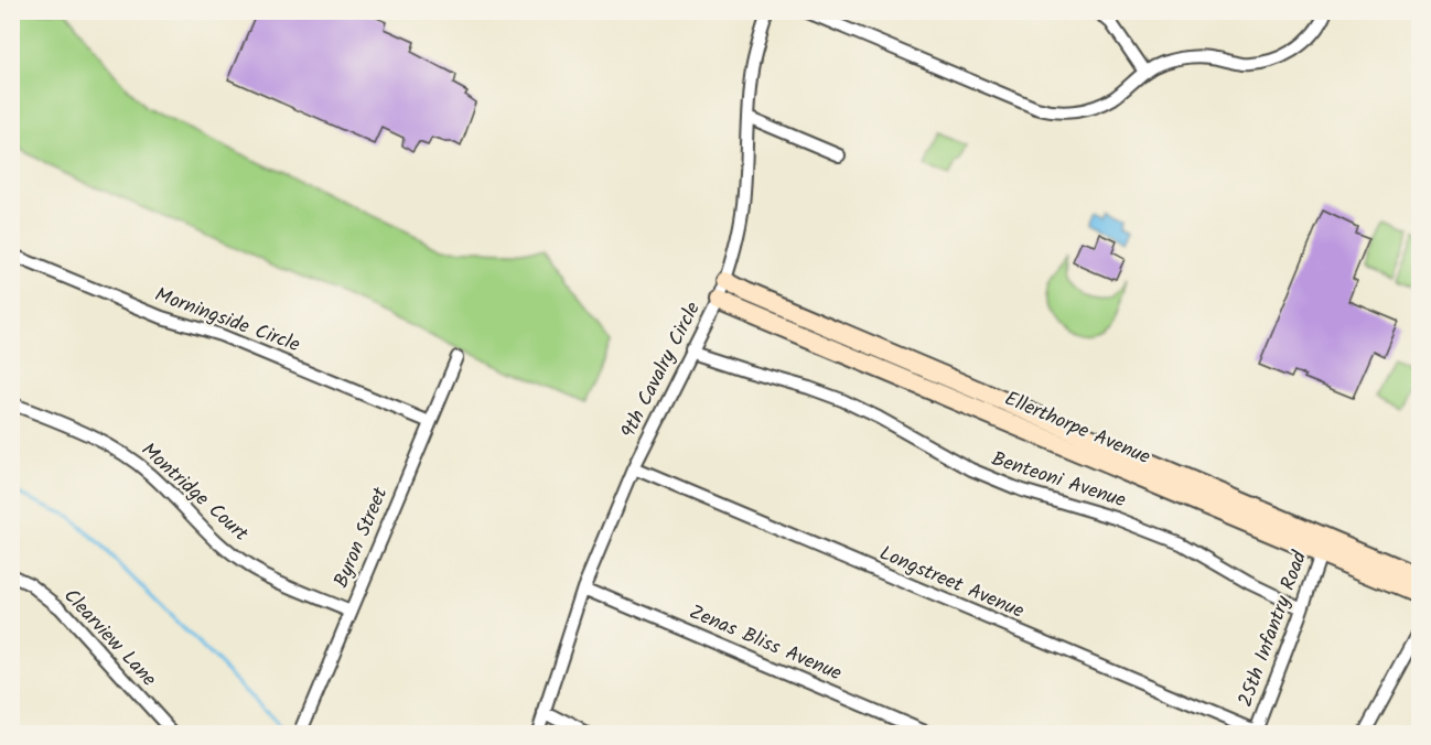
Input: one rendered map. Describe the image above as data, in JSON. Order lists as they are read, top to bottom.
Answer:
{
  "streets": {
    "street": [
      "Morningside Circle",
      "9th Cavalry Circle",
      "Ellerthorpe Avenue",
      "Benteoni Avenue",
      "Montridge Court",
      "Byron Street",
      "Longstreet Avenue",
      "25th Infantry Road",
      "Clearview Lane",
      "Zenas Bliss Avenue"
    ]
  },
  "crossings": [
    ["Morningside Circle", "Byron Street"],
    ["9th Cavalry Circle", "Ellerthorpe Avenue"],
    ["9th Cavalry Circle", "Benteoni Avenue"],
    ["9th Cavalry Circle", "Longstreet Avenue"],
    ["9th Cavalry Circle", "Zenas Bliss Avenue"],
    ["Ellerthorpe Avenue", "25th Infantry Road"],
    ["Benteoni Avenue", "25th Infantry Road"],
    ["Montridge Court", "Byron Street"],
    ["Longstreet Avenue", "25th Infantry Road"]
  ]
}
